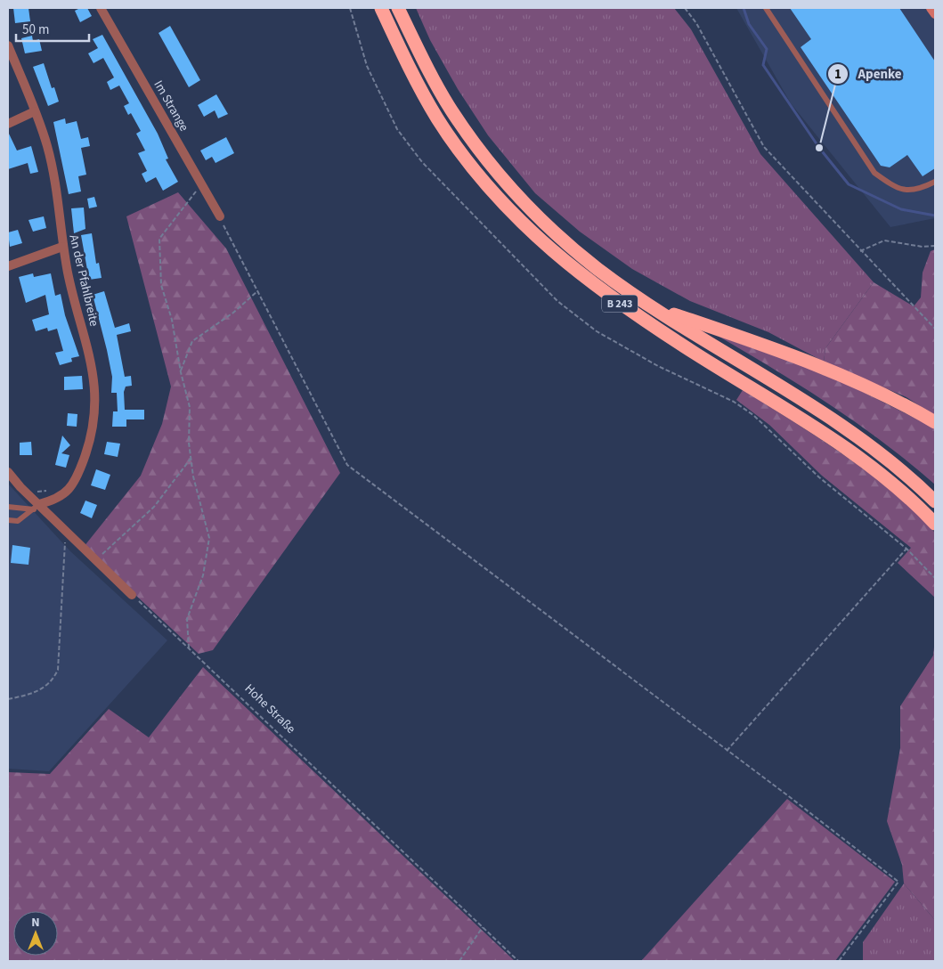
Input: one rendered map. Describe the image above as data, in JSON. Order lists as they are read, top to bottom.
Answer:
{
  "streets": {
    "highway": ["B 243"],
    "street": ["Im Strange", "An der Pfahlbreite"],
    "path": ["Hohe Straße"]
  },
  "places": ["Apenke"],
  "scale_bar": "50 m",
  "north": "top"
}
